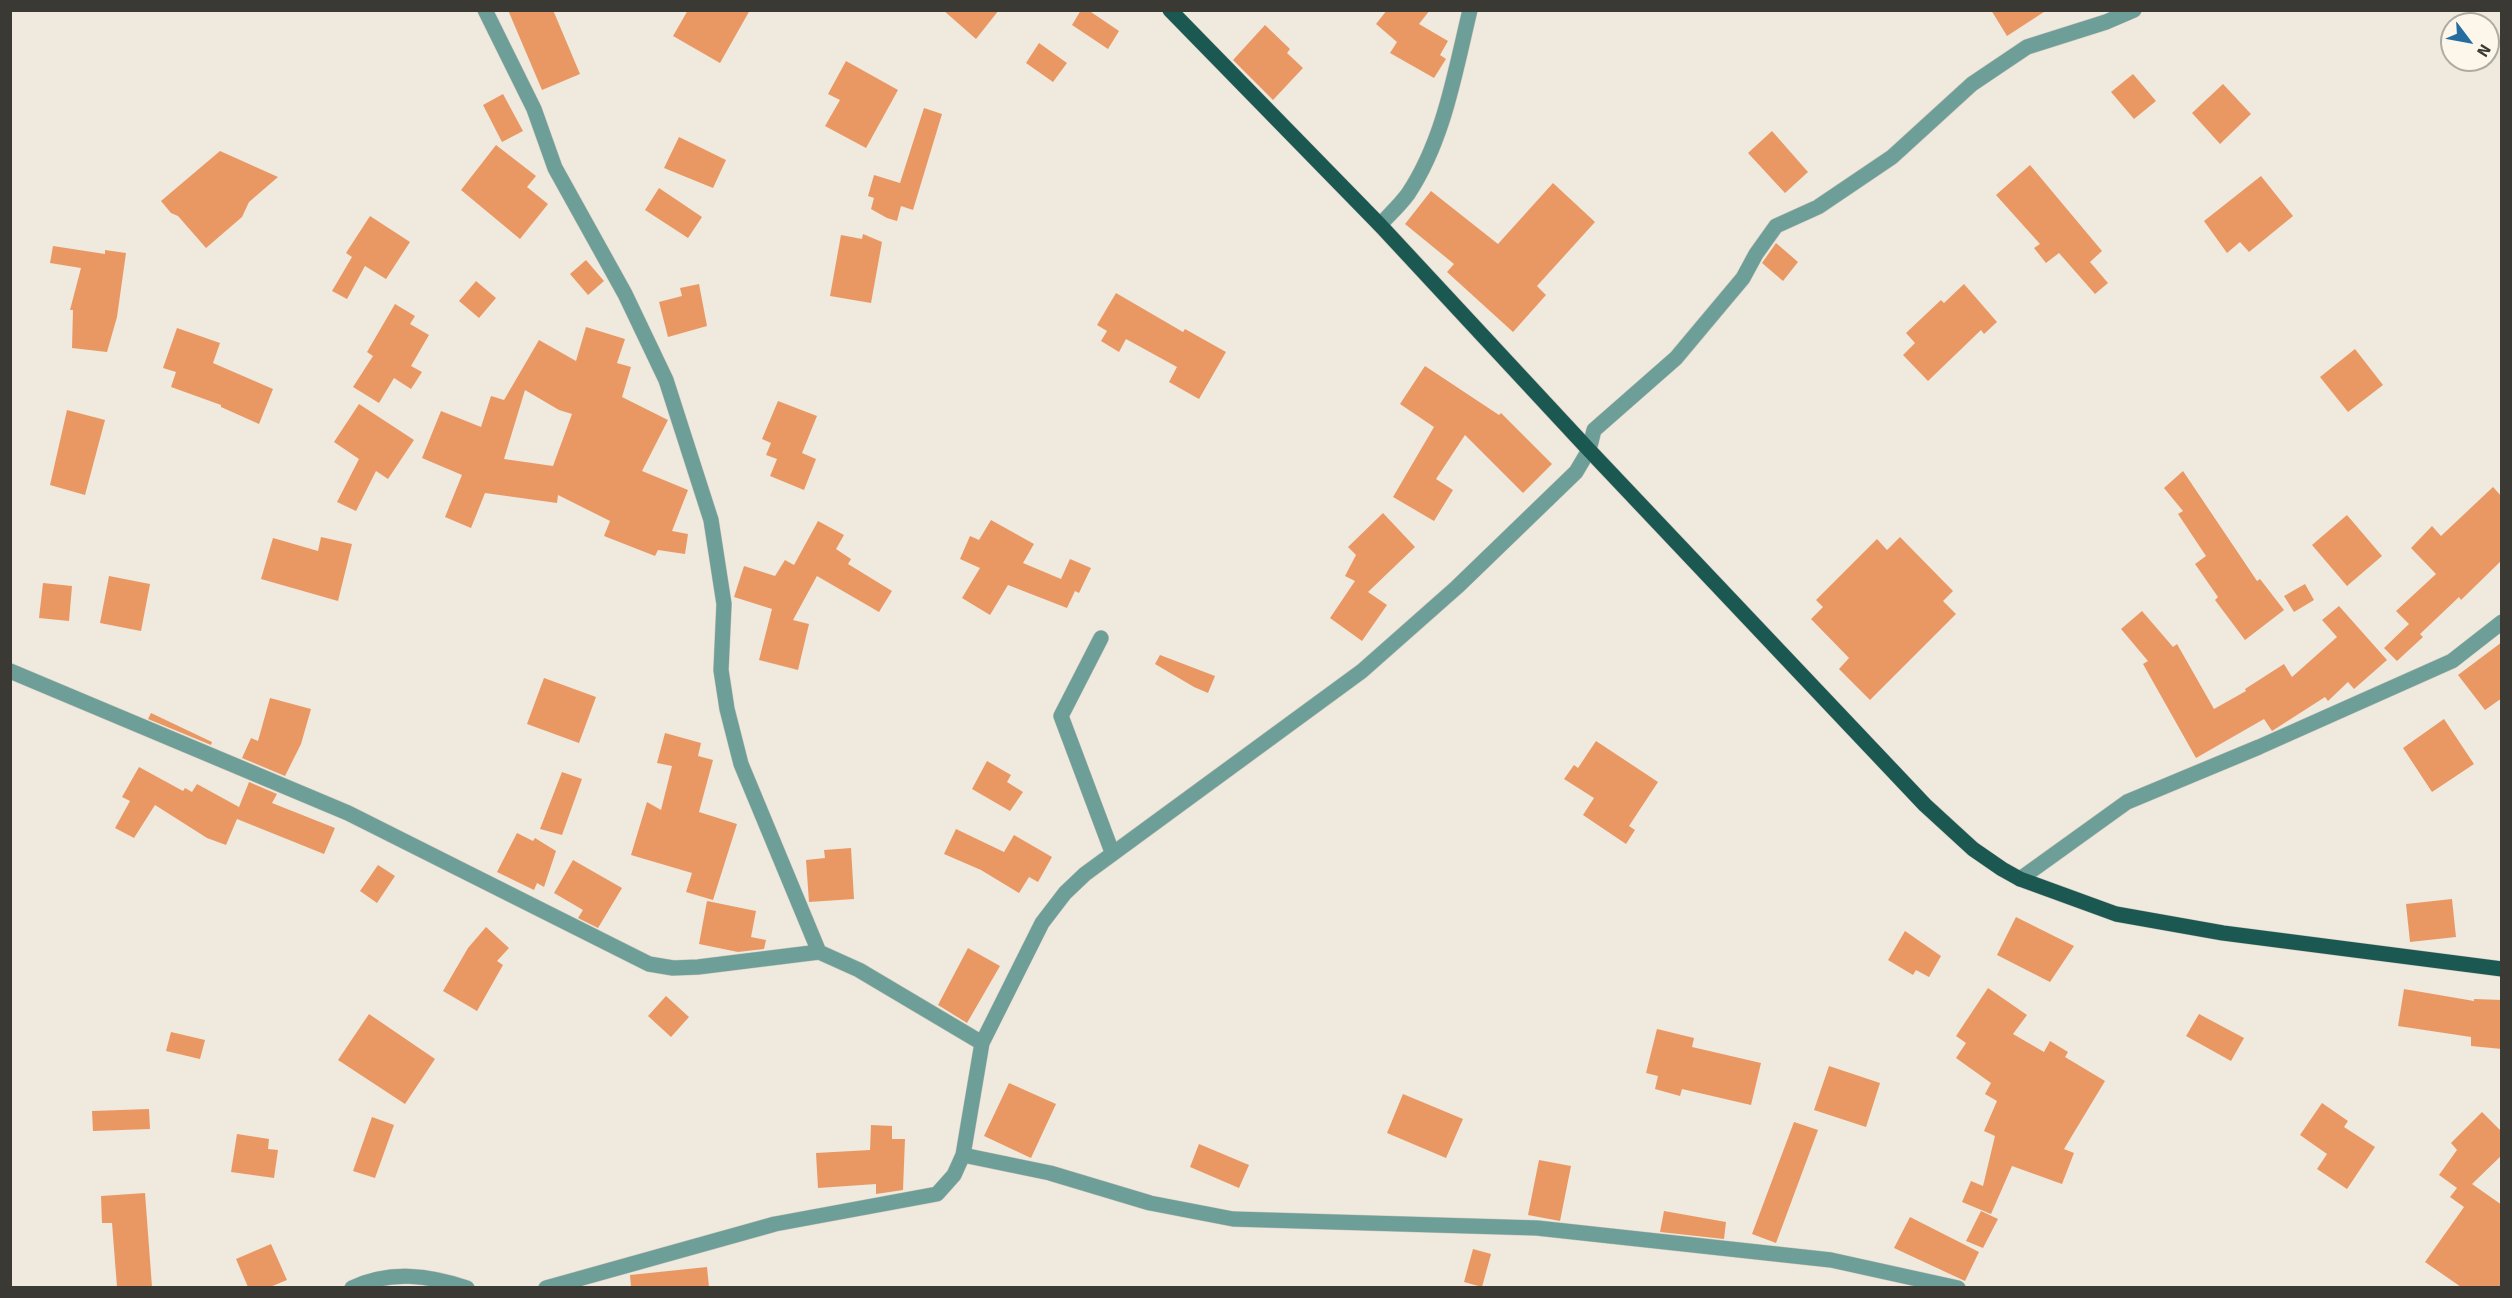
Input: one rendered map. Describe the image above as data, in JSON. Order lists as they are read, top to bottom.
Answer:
{
  "north": "bottom right"
}
